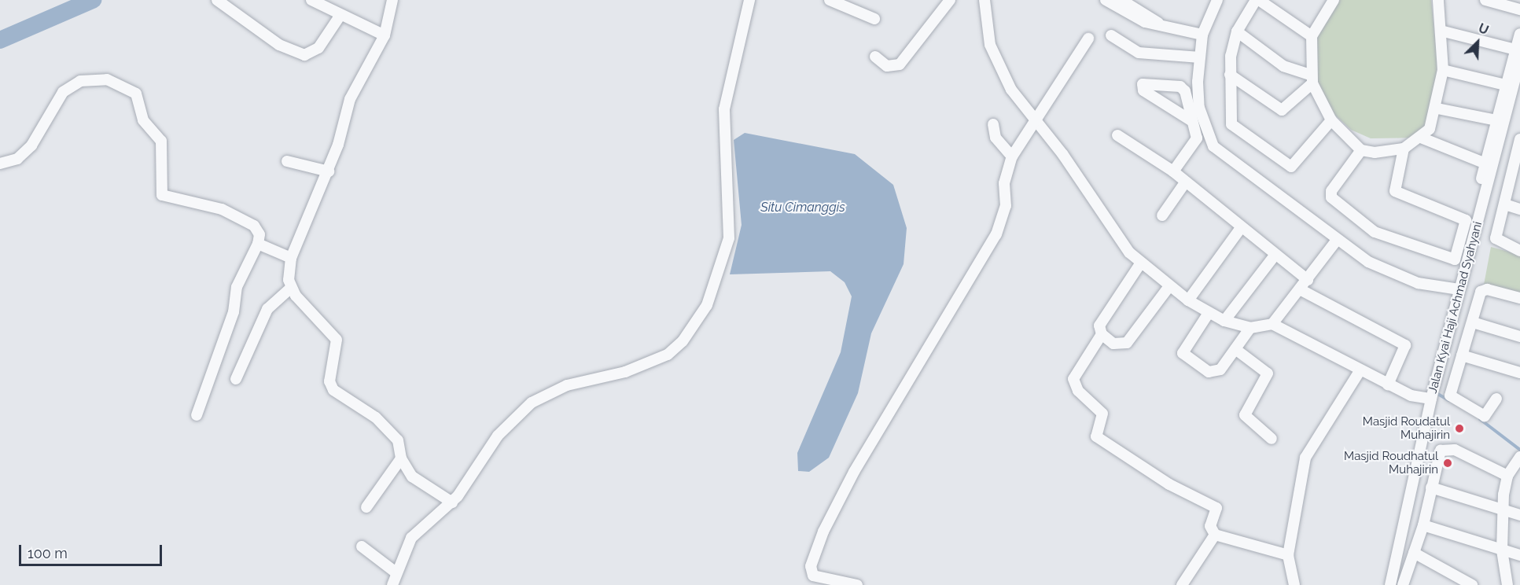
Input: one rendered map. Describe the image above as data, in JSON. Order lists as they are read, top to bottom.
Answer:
{
  "streets": {
    "street": ["Jalan Kyai Haji Achmad Syahyani"]
  },
  "water": ["Situ Cimanggis"],
  "places": ["Masjid Roudatul Muhajirin", "Masjid Roudhatul Muhajirin"],
  "scale_bar": "100 m",
  "north": "top right"
}
